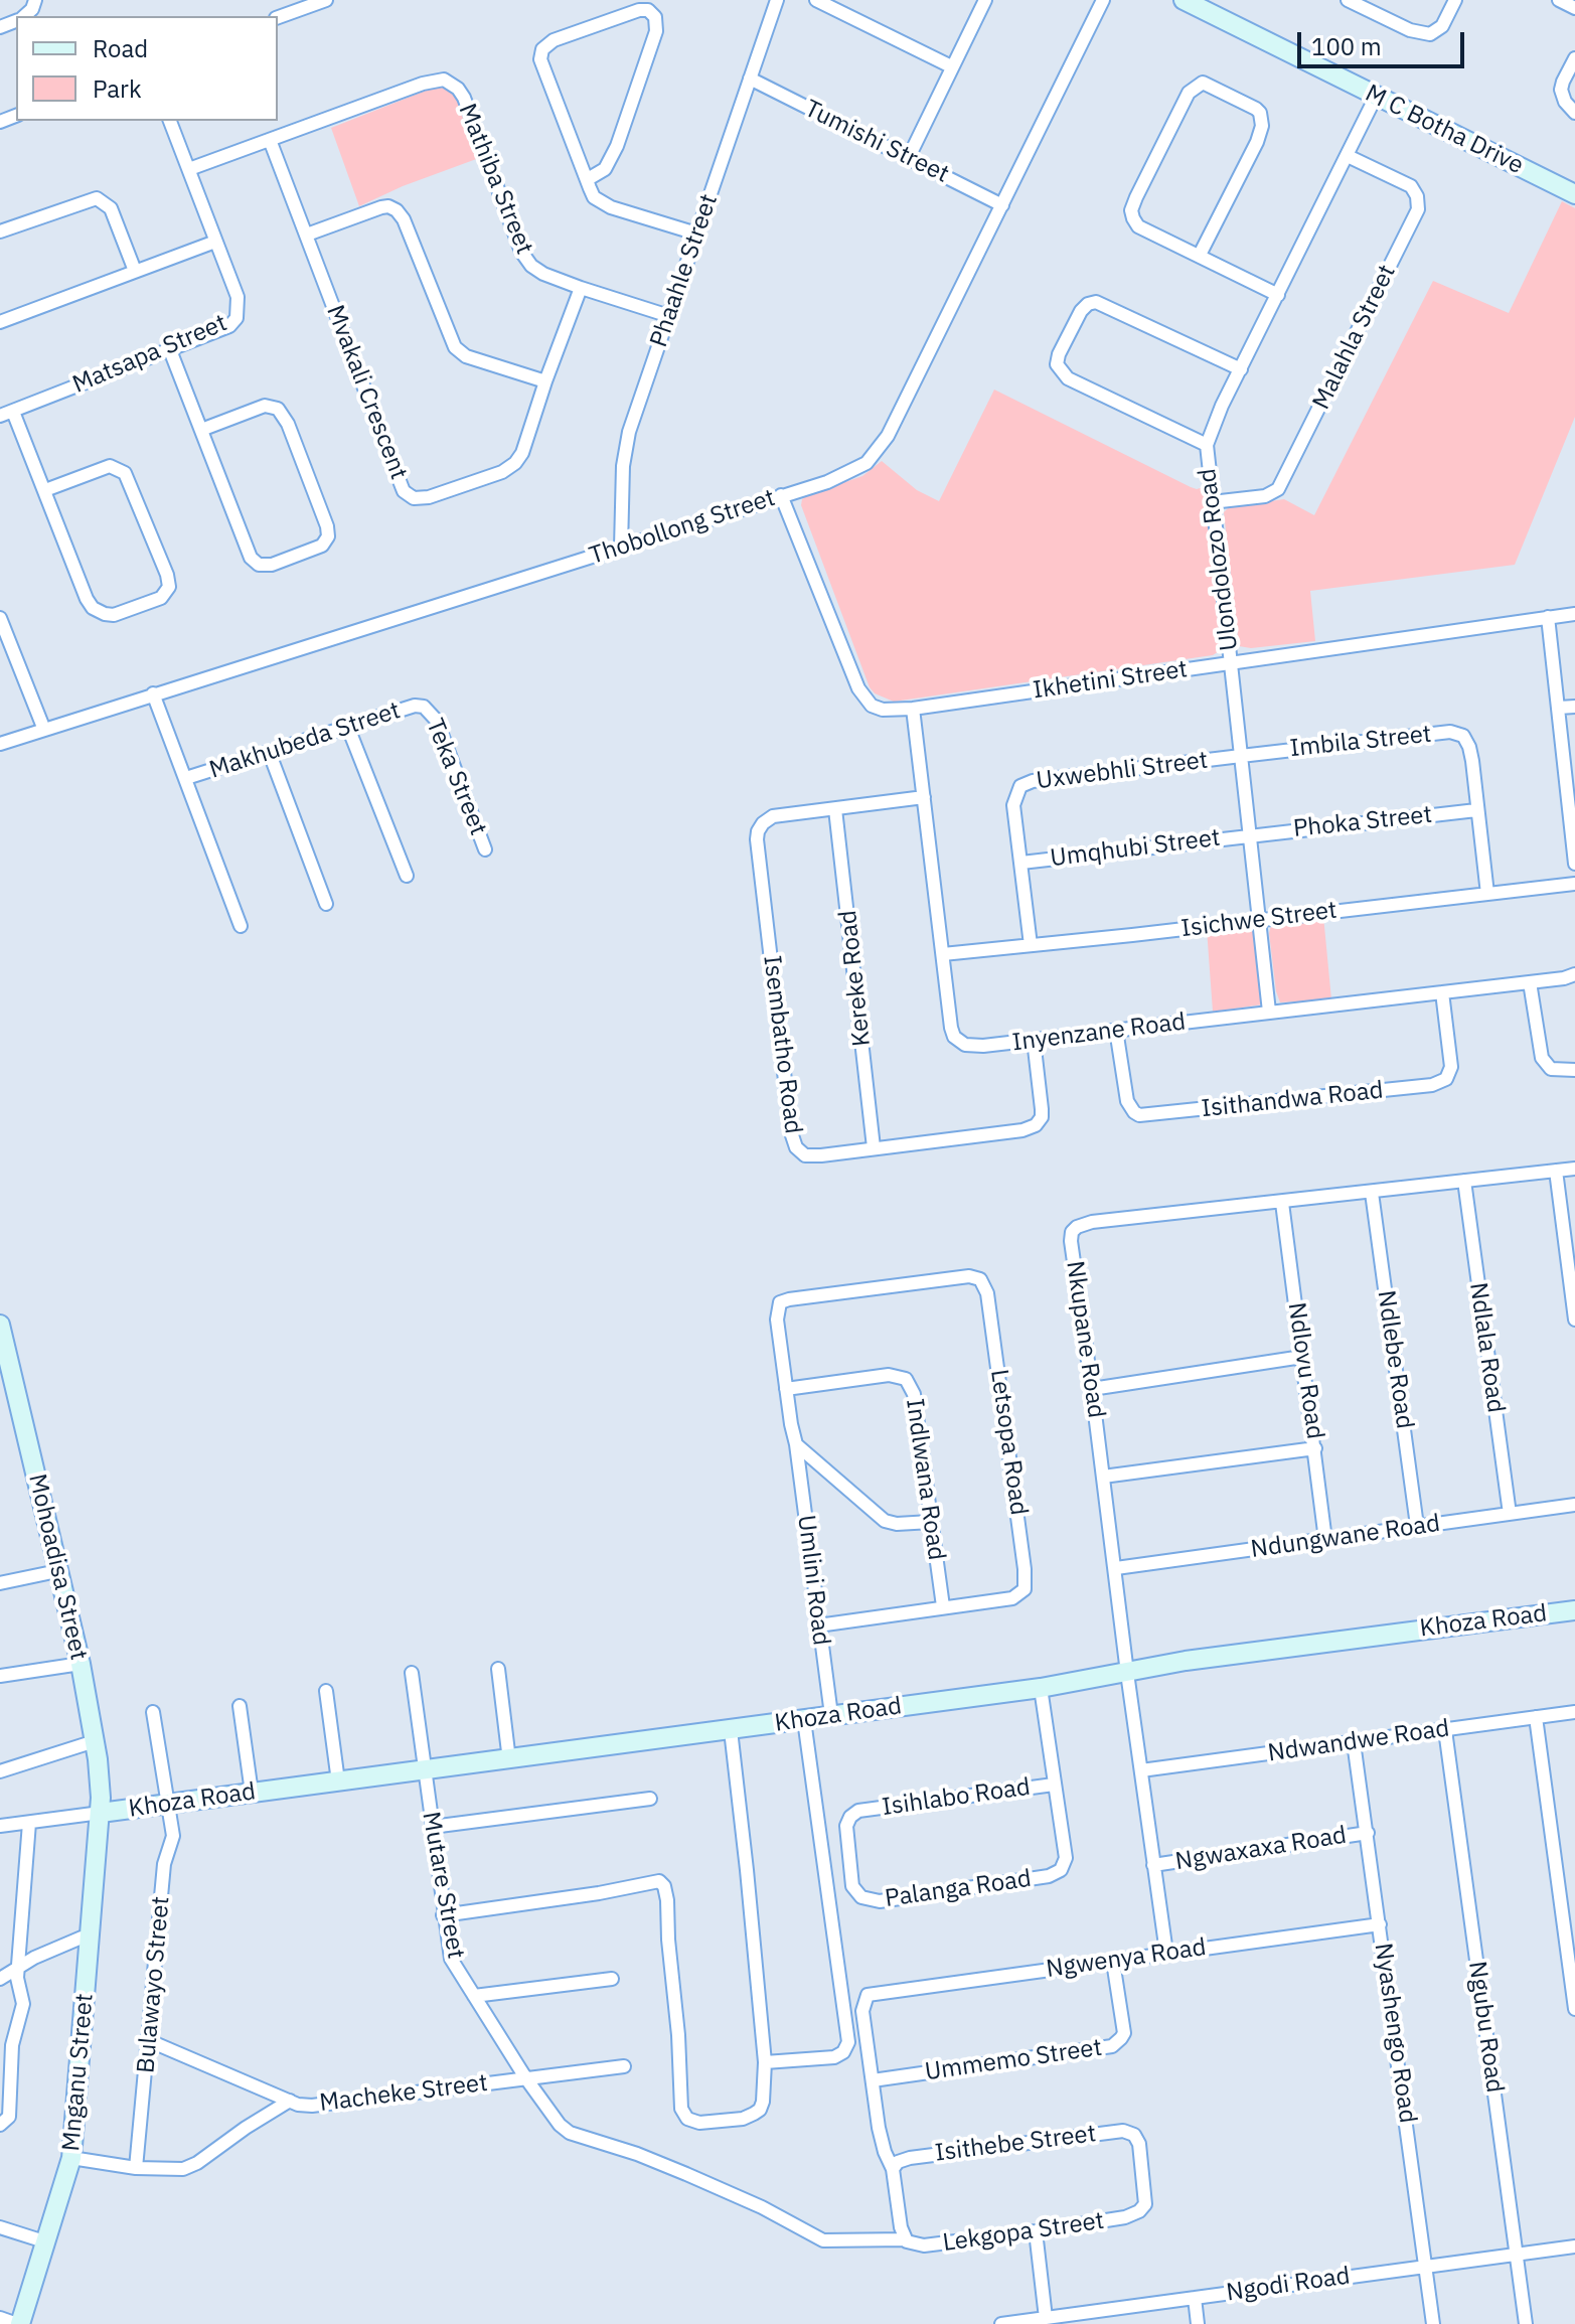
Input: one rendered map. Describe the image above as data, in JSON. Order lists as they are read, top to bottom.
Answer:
{
  "streets": {
    "street": [
      "M C Botha Drive",
      "Tumishi Street",
      "Mathiba Street",
      "Phaahle Street",
      "Malahla Street",
      "Matsapa Street",
      "Mvakali Crescent",
      "Thobollong Street",
      "Ulondolozo Road",
      "Ikhetini Street",
      "Makhubeda Street",
      "Imbila Street",
      "Uxwebhli Street",
      "Teka Street",
      "Phoka Street",
      "Umqhubi Street",
      "Isichwe Street",
      "Kereke Road",
      "Inyenzane Road",
      "Isembatho Road",
      "Isithandwa Road",
      "Nkupane Road",
      "Ndlala Road",
      "Ndlebe Road",
      "Ndlovu Road",
      "Letsopa Road",
      "Indlwana Road",
      "Ndungwane Road",
      "Mohoadisa Street",
      "Umlini Road",
      "Khoza Road",
      "Ndwandwe Road",
      "Isihlabo Road",
      "Ngwaxaxa Road",
      "Mutare Street",
      "Palanga Road",
      "Ngwenya Road",
      "Bulawayo Street",
      "Ngubu Road",
      "Nyashengo Road",
      "Ummemo Street",
      "Mnganu Street",
      "Macheke Street",
      "Isithebe Street",
      "Lekgopa Street",
      "Ngodi Road"
    ]
  },
  "crossings": [
    ["M C Botha Drive", "Ulondolozo Road"],
    ["Tumishi Street", "Phaahle Street"],
    ["Tumishi Street", "Thobollong Street"],
    ["Mathiba Street", "Phaahle Street"],
    ["Mathiba Street", "Matsapa Street"],
    ["Mathiba Street", "Mvakali Crescent"],
    ["Phaahle Street", "Thobollong Street"],
    ["Malahla Street", "Ulondolozo Road"],
    ["Thobollong Street", "Ikhetini Street"],
    ["Ulondolozo Road", "Ikhetini Street"],
    ["Ulondolozo Road", "Imbila Street"],
    ["Ulondolozo Road", "Uxwebhli Street"],
    ["Ulondolozo Road", "Phoka Street"],
    ["Ulondolozo Road", "Umqhubi Street"],
    ["Ulondolozo Road", "Isichwe Street"],
    ["Ulondolozo Road", "Inyenzane Road"],
    ["Ikhetini Street", "Inyenzane Road"],
    ["Makhubeda Street", "Teka Street"],
    ["Imbila Street", "Uxwebhli Street"],
    ["Imbila Street", "Phoka Street"],
    ["Imbila Street", "Isichwe Street"],
    ["Uxwebhli Street", "Umqhubi Street"],
    ["Uxwebhli Street", "Isichwe Street"],
    ["Phoka Street", "Umqhubi Street"],
    ["Isichwe Street", "Inyenzane Road"],
    ["Kereke Road", "Isembatho Road"],
    ["Inyenzane Road", "Isembatho Road"],
    ["Inyenzane Road", "Isithandwa Road"],
    ["Nkupane Road", "Ndlala Road"],
    ["Nkupane Road", "Ndlebe Road"],
    ["Nkupane Road", "Ndlovu Road"],
    ["Nkupane Road", "Ndungwane Road"],
    ["Nkupane Road", "Khoza Road"],
    ["Nkupane Road", "Ndwandwe Road"],
    ["Nkupane Road", "Ngwaxaxa Road"],
    ["Nkupane Road", "Ngwenya Road"],
    ["Ndlala Road", "Ndungwane Road"],
    ["Ndlebe Road", "Ndungwane Road"],
    ["Ndlovu Road", "Ndungwane Road"],
    ["Letsopa Road", "Indlwana Road"],
    ["Letsopa Road", "Umlini Road"],
    ["Indlwana Road", "Umlini Road"],
    ["Mohoadisa Street", "Khoza Road"],
    ["Mohoadisa Street", "Mnganu Street"],
    ["Umlini Road", "Khoza Road"],
    ["Khoza Road", "Mutare Street"],
    ["Khoza Road", "Palanga Road"],
    ["Khoza Road", "Bulawayo Street"],
    ["Khoza Road", "Mnganu Street"],
    ["Ndwandwe Road", "Ngubu Road"],
    ["Ndwandwe Road", "Nyashengo Road"],
    ["Isihlabo Road", "Palanga Road"],
    ["Ngwaxaxa Road", "Nyashengo Road"],
    ["Mutare Street", "Macheke Street"],
    ["Mutare Street", "Lekgopa Street"],
    ["Ngwenya Road", "Nyashengo Road"],
    ["Ngwenya Road", "Ummemo Street"],
    ["Bulawayo Street", "Macheke Street"],
    ["Ngubu Road", "Ngodi Road"],
    ["Nyashengo Road", "Ngodi Road"],
    ["Macheke Street", "Lekgopa Street"],
    ["Isithebe Street", "Lekgopa Street"]
  ],
  "legend": ["Road", "Park"],
  "scale_bar": "100 m"
}
